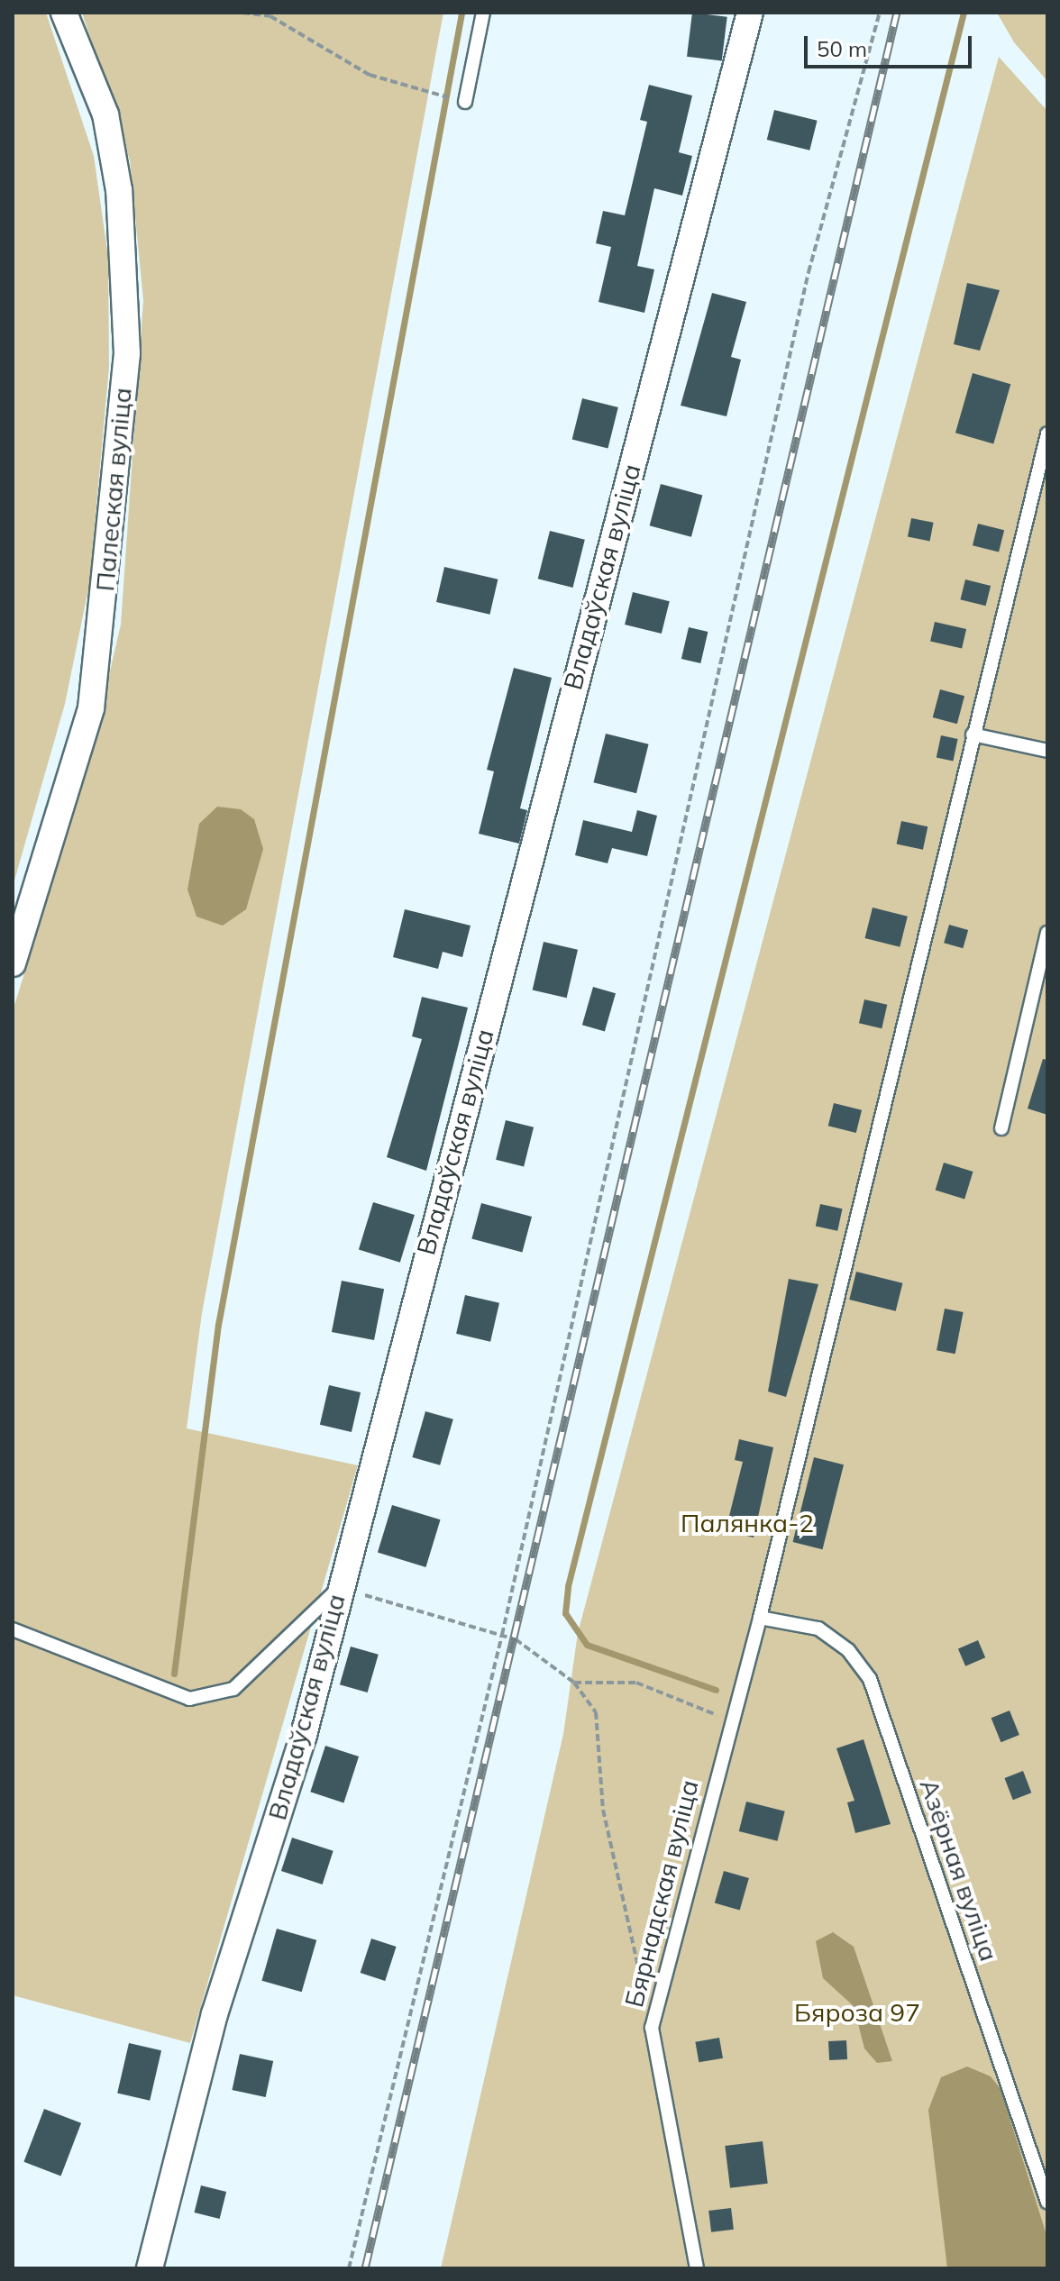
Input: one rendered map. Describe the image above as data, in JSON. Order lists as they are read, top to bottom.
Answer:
{
  "streets": {
    "street": ["Палеская вуліца", "Владаўская вуліца"],
    "lane": ["Азёрная вуліца", "Бярнадская вуліца"]
  },
  "crossings": [
    ["Азёрная вуліца", "Бярнадская вуліца"]
  ],
  "parks": ["Палянка-2", "Бяроза 97"],
  "scale_bar": "50 m"
}
